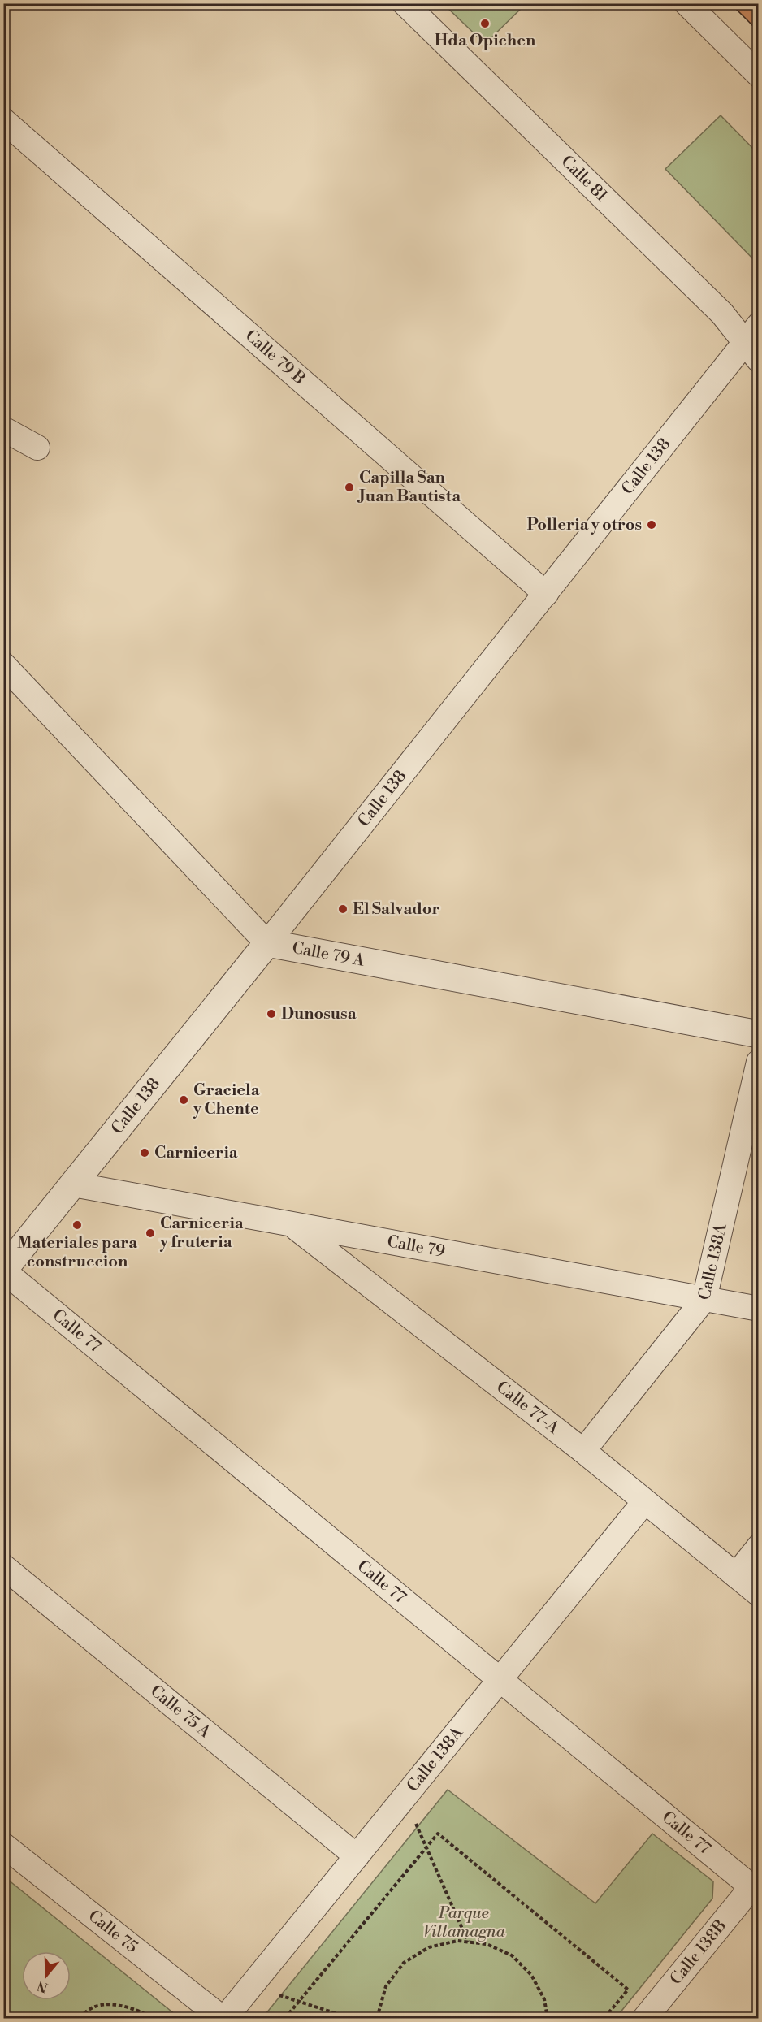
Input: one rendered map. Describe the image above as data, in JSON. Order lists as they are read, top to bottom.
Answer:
{
  "streets": {
    "street": [
      "Calle 81",
      "Calle 79 B",
      "Calle 138",
      "Calle 79 A",
      "Calle 79",
      "Calle 138A",
      "Calle 77",
      "Calle 77-A",
      "Calle 75 A",
      "Calle 75",
      "Calle 138B"
    ]
  },
  "crossings": [
    ["Calle 81", "Calle 138"],
    ["Calle 79 B", "Calle 138"],
    ["Calle 138", "Calle 79 A"],
    ["Calle 138", "Calle 79"],
    ["Calle 138", "Calle 77"],
    ["Calle 79", "Calle 138A"],
    ["Calle 79", "Calle 77-A"],
    ["Calle 138A", "Calle 77"],
    ["Calle 138A", "Calle 77-A"],
    ["Calle 138A", "Calle 75 A"],
    ["Calle 138A", "Calle 75"],
    ["Calle 77", "Calle 138B"]
  ],
  "parks": ["Parque Villamagna"],
  "places": [
    "Hda Opichen",
    "Capilla San Juan Bautista",
    "Polleria y otros",
    "El Salvador",
    "Dunosusa",
    "Graciela y Chente",
    "Carniceria",
    "Materiales para construccion",
    "Carniceria y fruteria"
  ],
  "north": "bottom"
}
